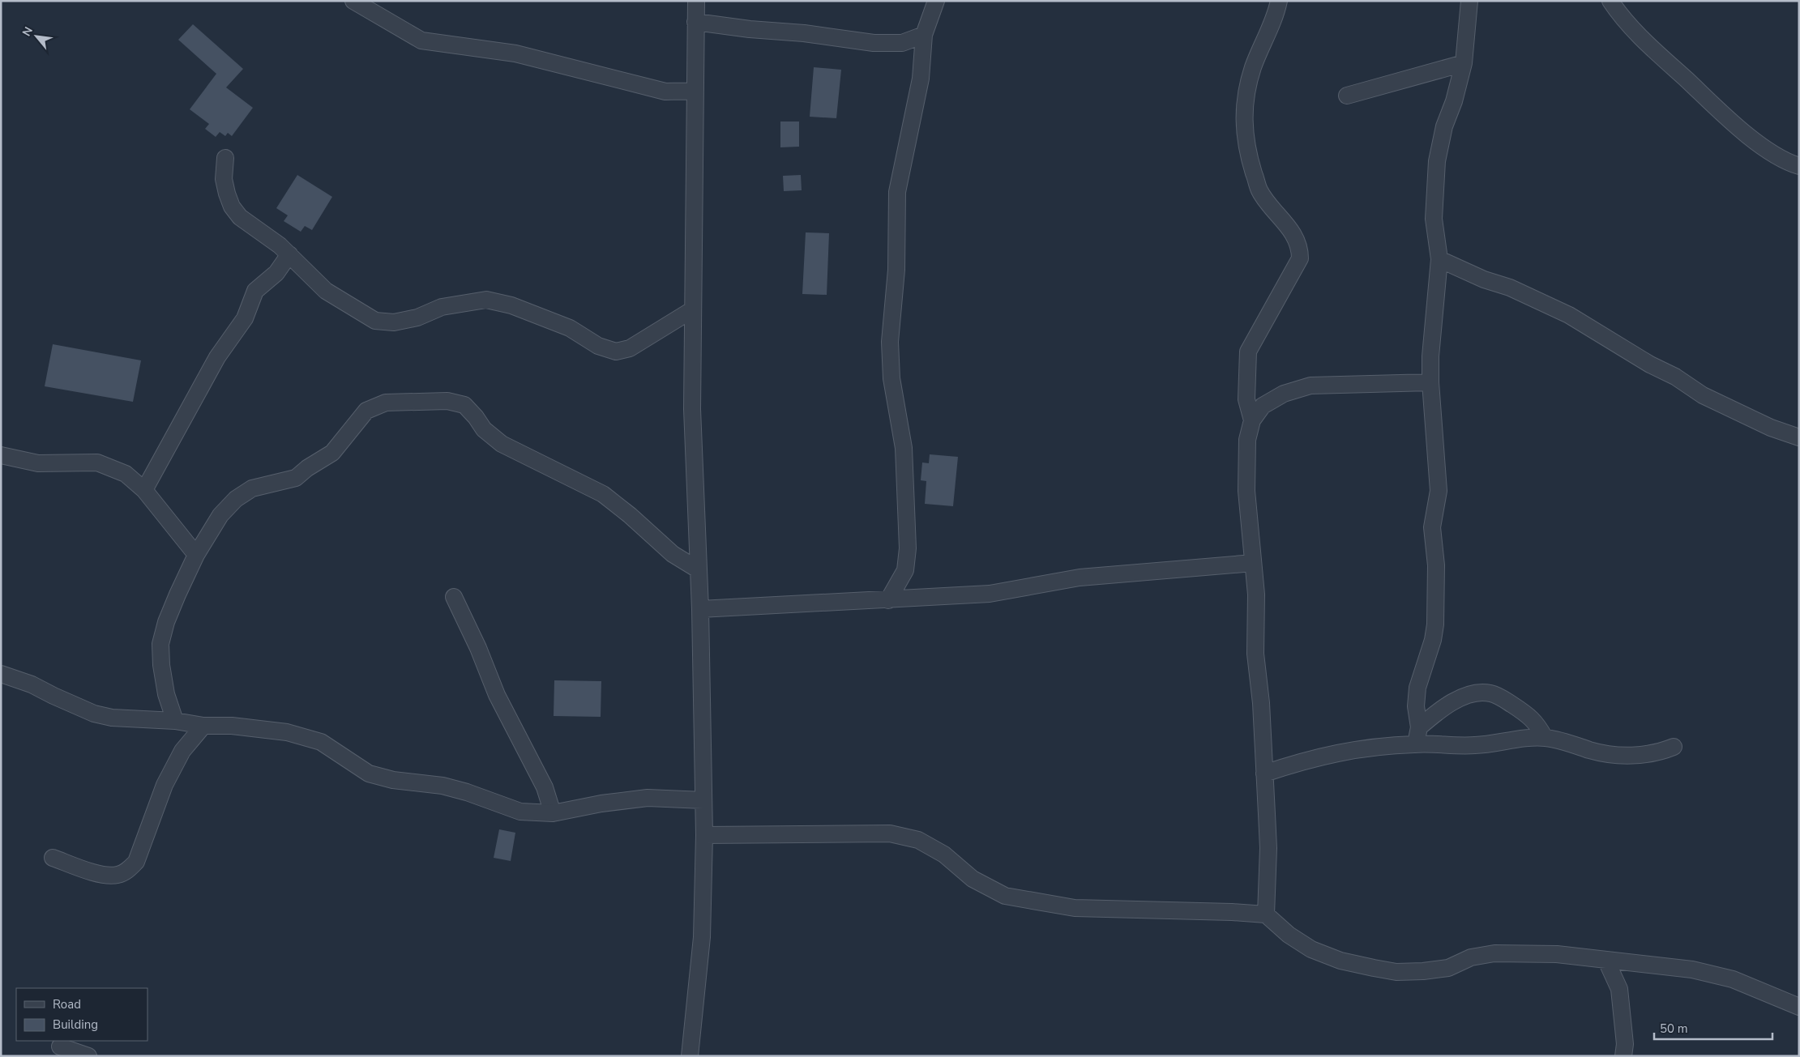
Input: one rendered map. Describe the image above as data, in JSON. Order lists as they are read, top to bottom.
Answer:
{
  "legend": ["Road", "Building"],
  "scale_bar": "50 m",
  "north": "top left"
}
